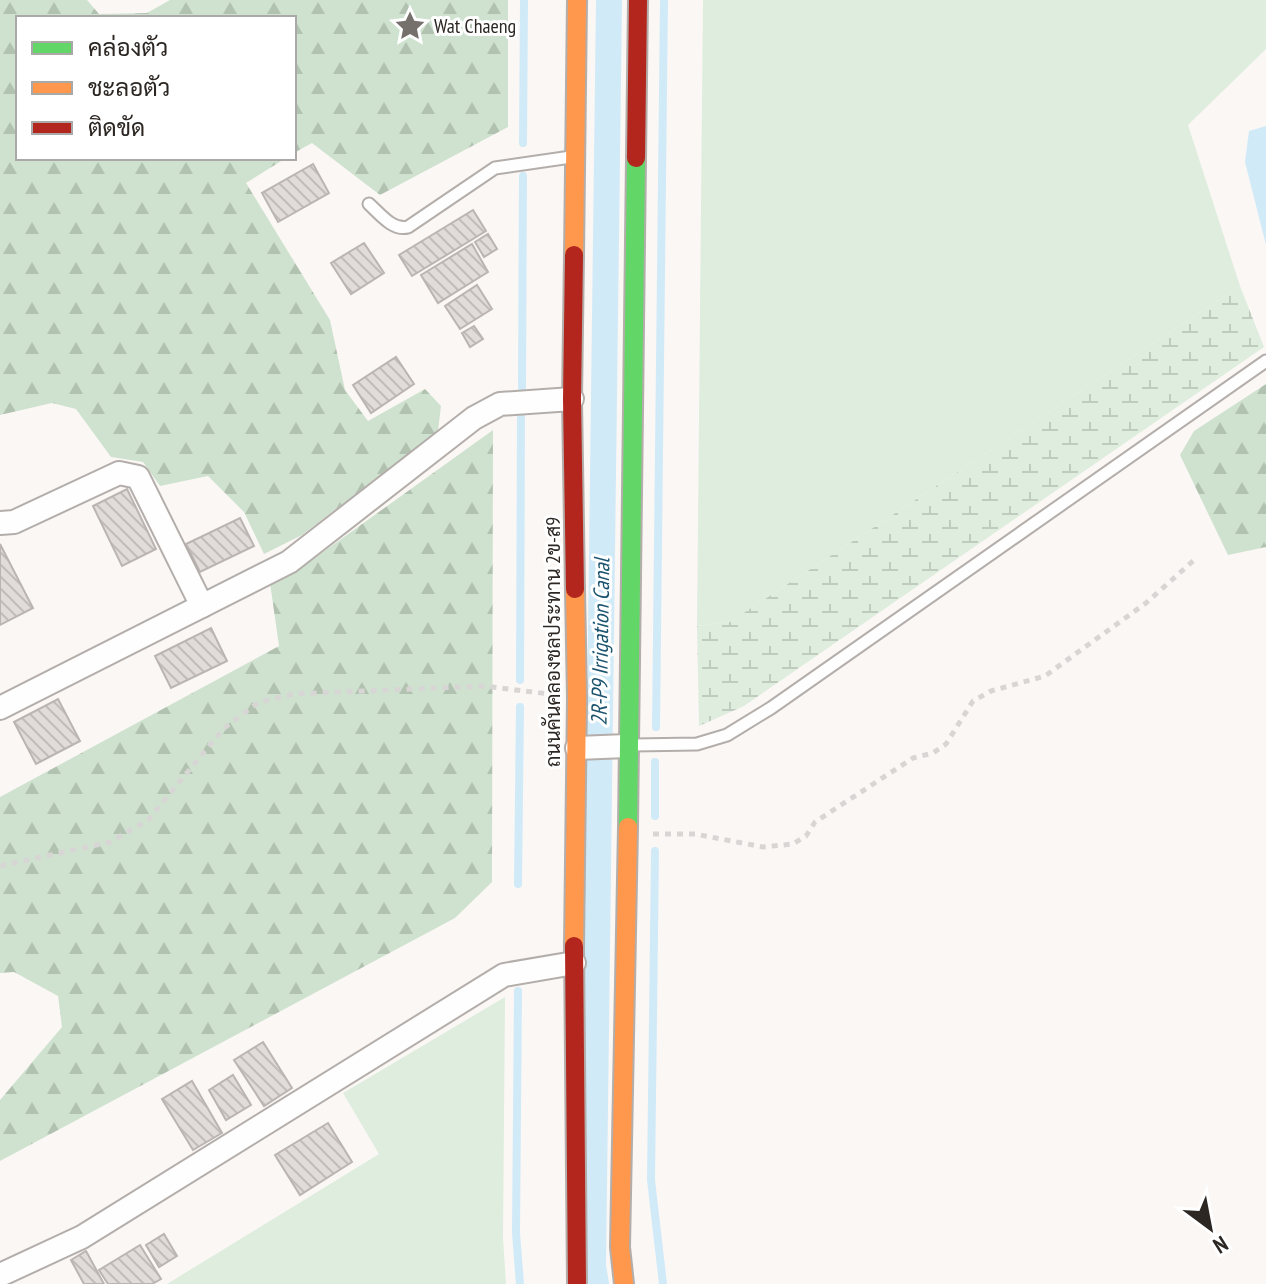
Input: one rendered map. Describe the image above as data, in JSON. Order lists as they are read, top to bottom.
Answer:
{
  "streets": {
    "street": ["ถนนคันคลองชลประทาน 2ข-ส9"]
  },
  "water": ["2R-P9 Irrigation Canal"],
  "places": {
    "place": ["Wat Chaeng"]
  },
  "legend": ["คล่องตัว", "ชะลอตัว", "ติดขัด"],
  "north": "bottom right"
}
